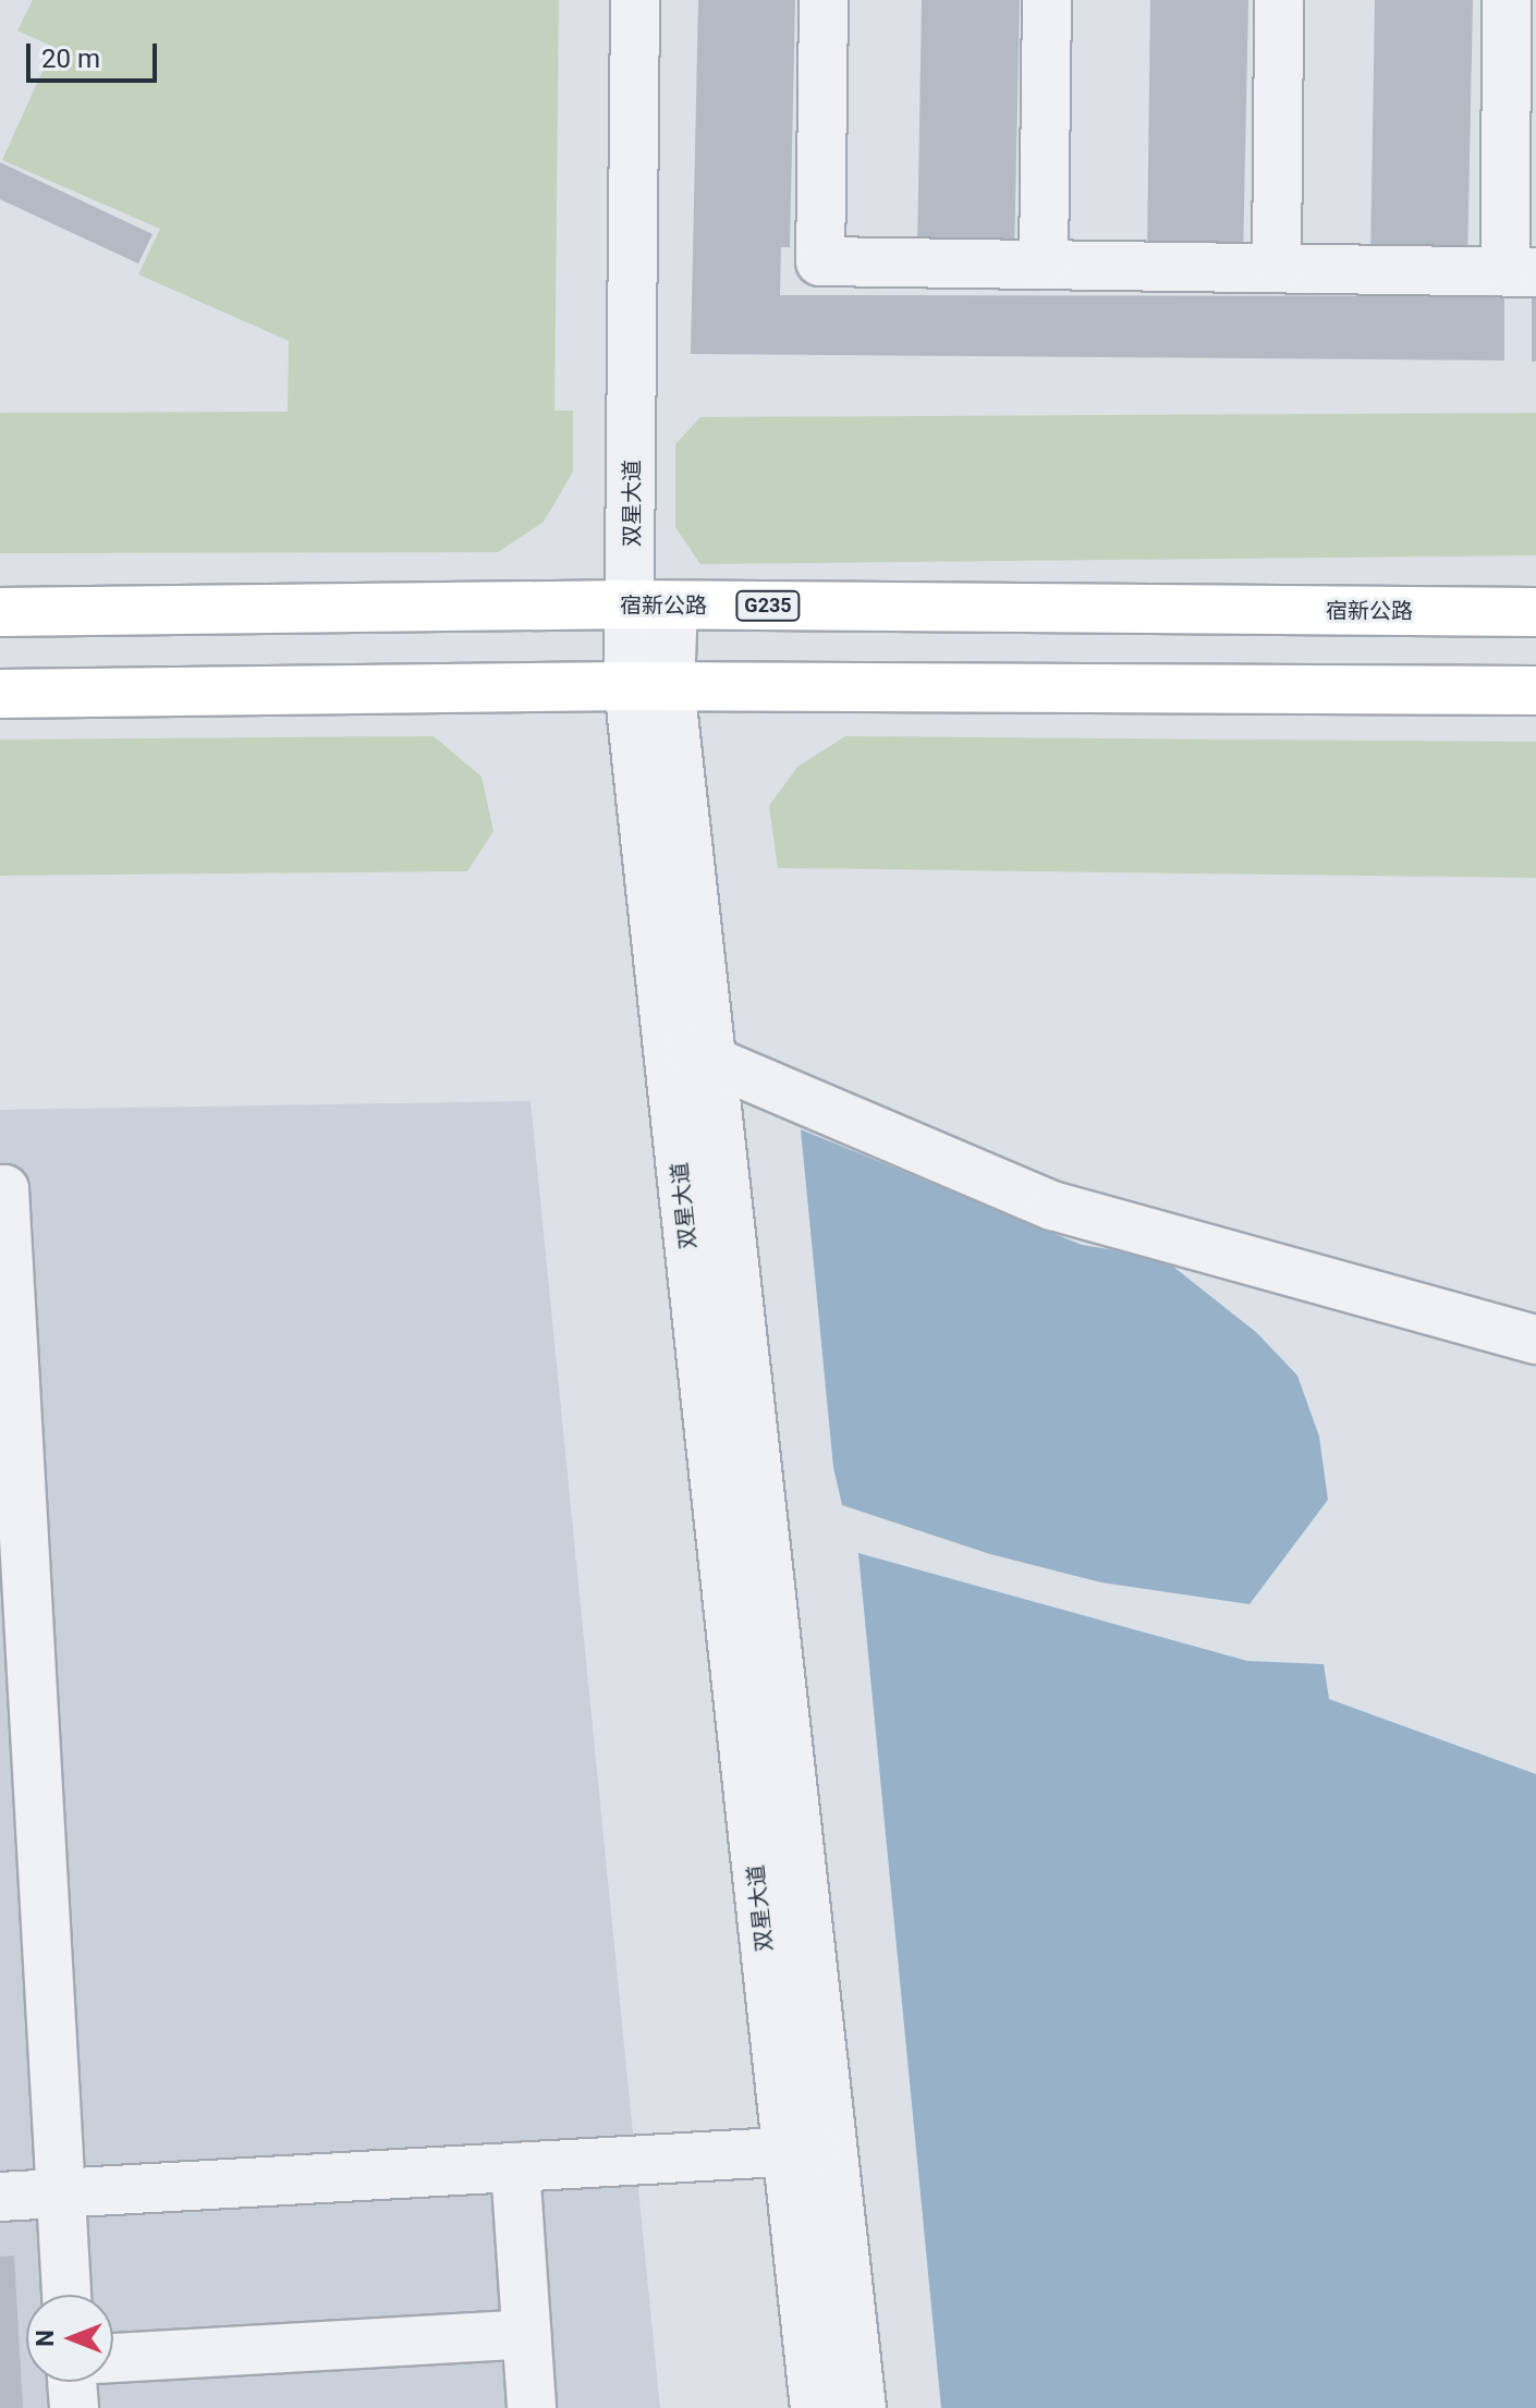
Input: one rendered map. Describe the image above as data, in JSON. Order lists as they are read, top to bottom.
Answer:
{
  "streets": {
    "highway": ["宿新公路", "G235"],
    "street": ["双星大道"]
  },
  "crossings": [
    ["双星大道", "宿新公路"]
  ],
  "scale_bar": "20 m",
  "north": "left"
}
